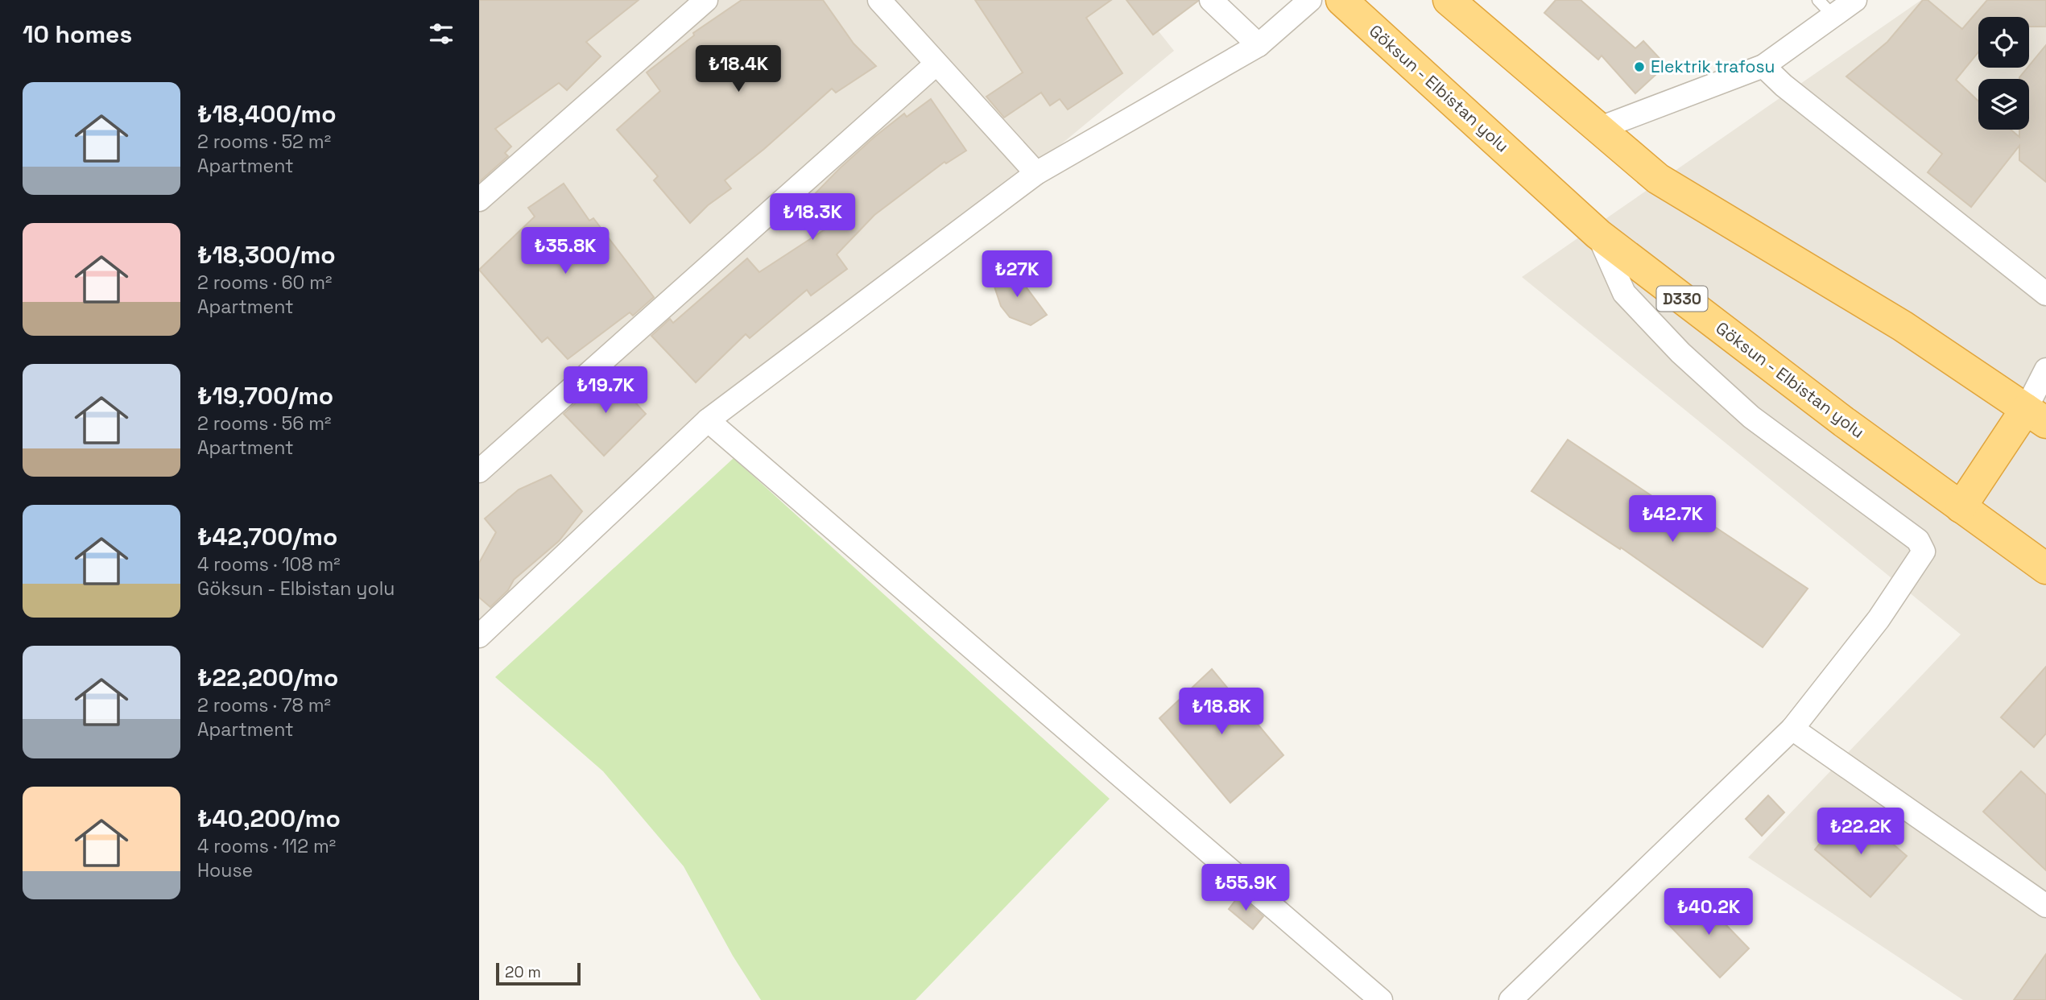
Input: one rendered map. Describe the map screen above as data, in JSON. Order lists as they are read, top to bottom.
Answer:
{
  "streets": {
    "highway": ["Göksun - Elbistan yolu", "D330"]
  },
  "places": ["Elektrik trafosu"],
  "scale_bar": "20 m",
  "page": {
    "heading": "10 homes",
    "price": [
      "₺18.4K",
      "₺18.3K",
      "₺35.8K",
      "₺27K",
      "₺19.7K",
      "₺42.7K",
      "₺18.8K",
      "₺22.2K",
      "₺55.9K",
      "₺40.2K"
    ],
    "list": [
      {
        "name": "₺18,400/mo",
        "note": "2 rooms · 52 m² · Apartment"
      },
      {
        "name": "₺18,300/mo",
        "note": "2 rooms · 60 m² · Apartment"
      },
      {
        "name": "₺19,700/mo",
        "note": "2 rooms · 56 m² · Apartment"
      },
      {
        "name": "₺42,700/mo",
        "note": "4 rooms · 108 m² · Göksun - Elbistan yolu"
      },
      {
        "name": "₺22,200/mo",
        "note": "2 rooms · 78 m² · Apartment"
      },
      {
        "name": "₺40,200/mo",
        "note": "4 rooms · 112 m² · House"
      }
    ],
    "scale": "20 m"
  }
}
